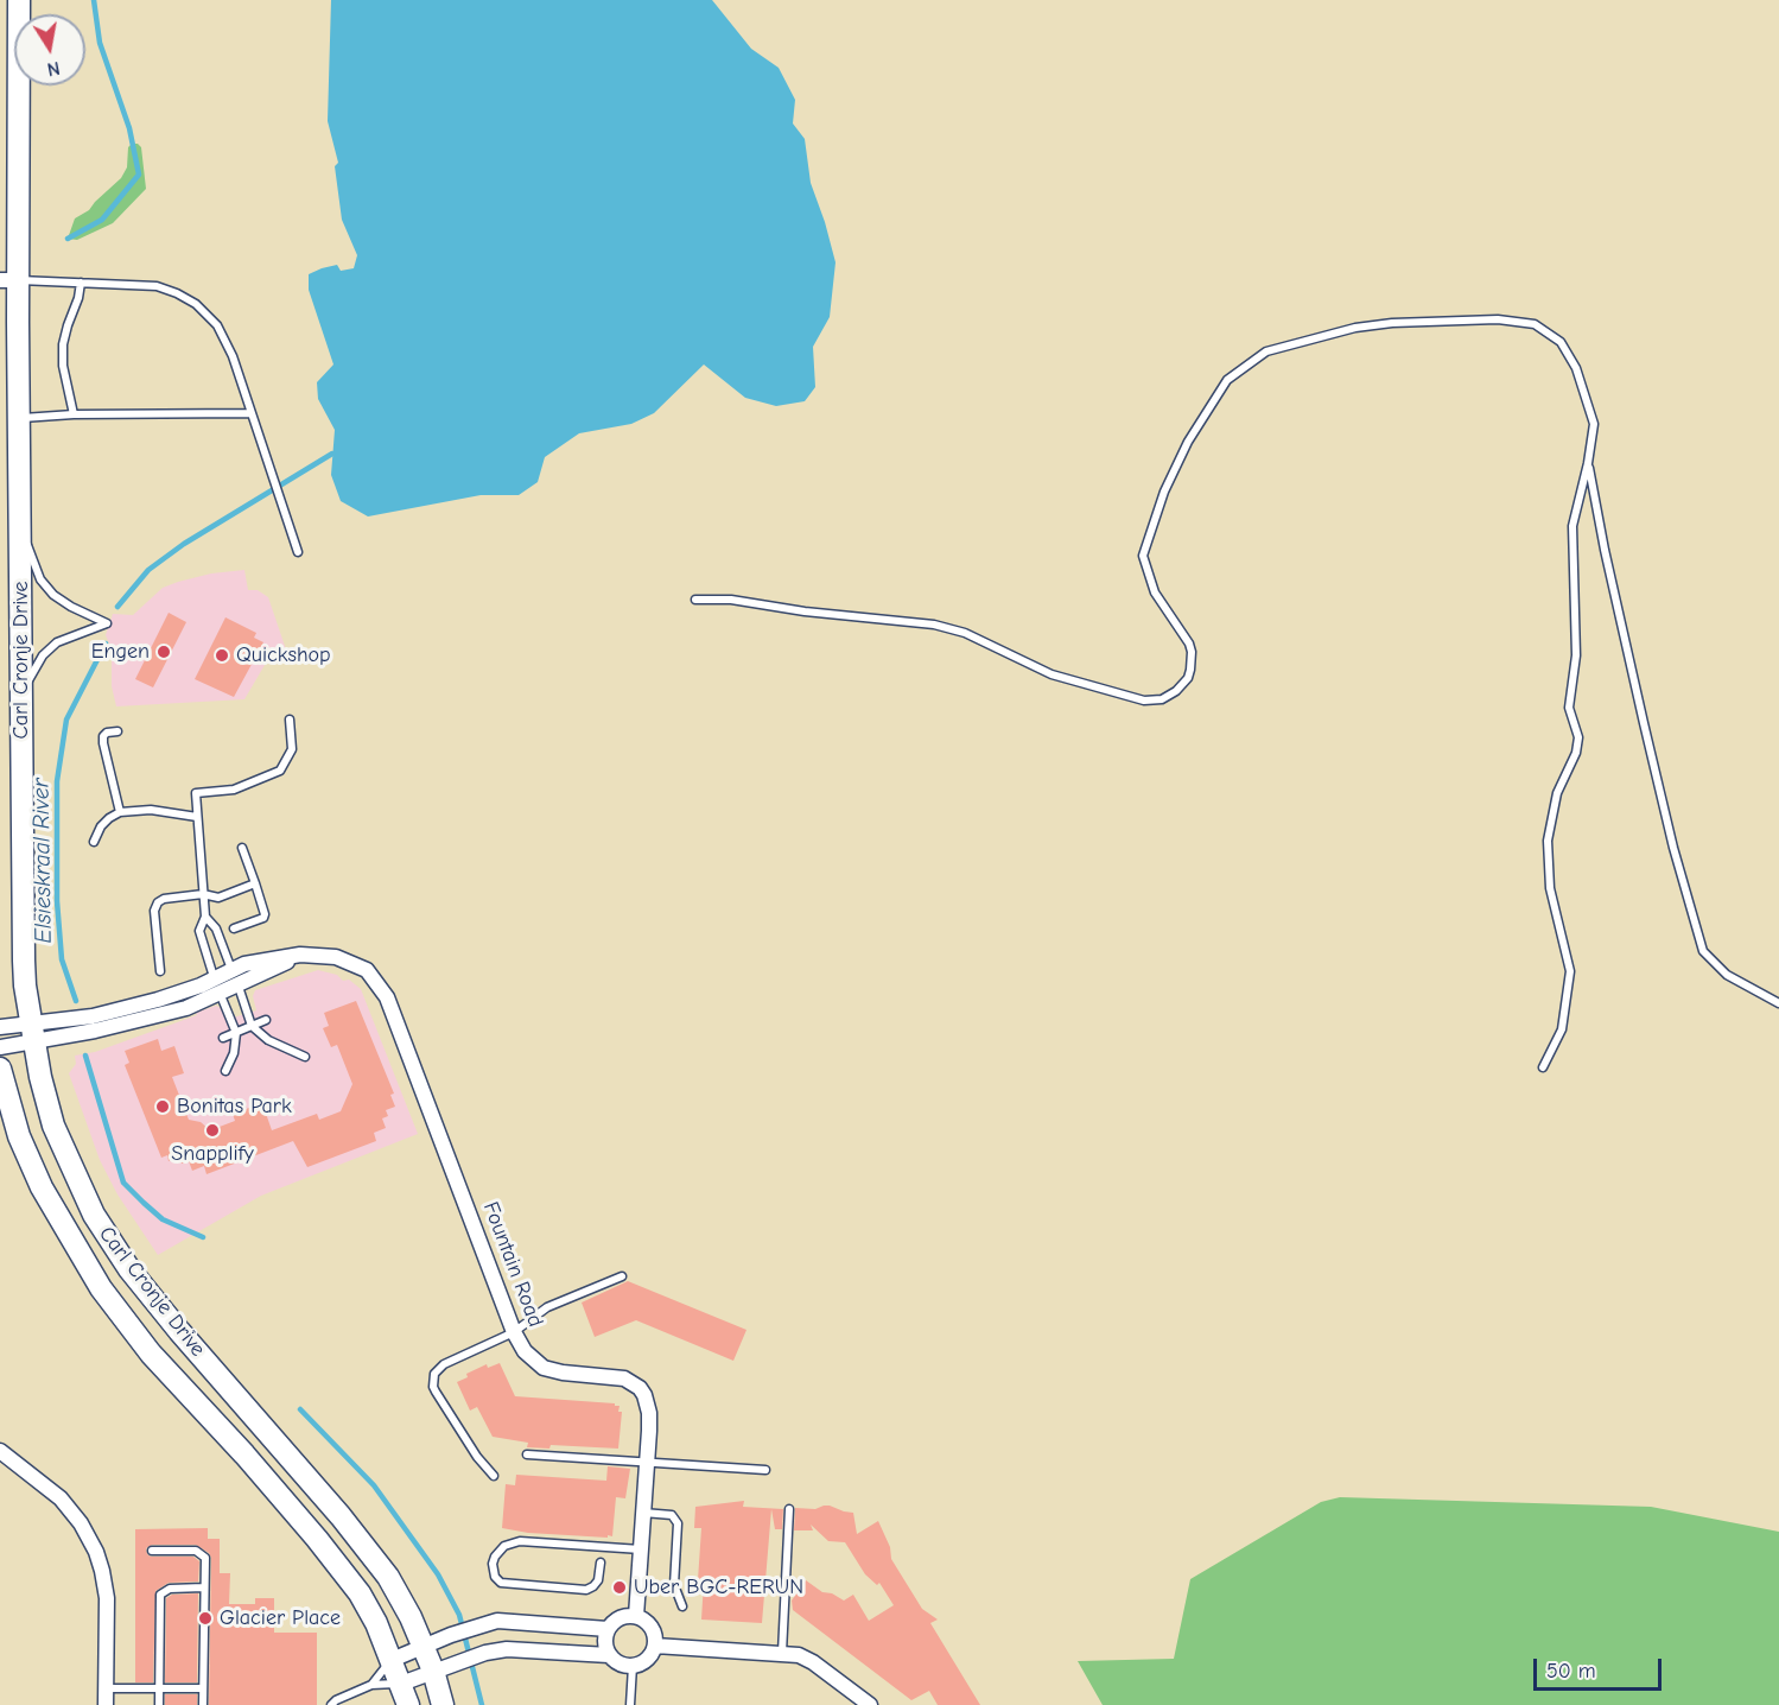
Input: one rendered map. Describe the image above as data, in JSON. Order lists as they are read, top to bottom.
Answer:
{
  "streets": {
    "main road": ["Carl Cronje Drive"],
    "street": ["Fountain Road"]
  },
  "crossings": [
    ["Carl Cronje Drive", "Fountain Road"]
  ],
  "water": ["Elsieskraal River"],
  "places": [
    "Engen",
    "Quickshop",
    "Bonitas Park",
    "Snapplify",
    "Uber BGC-RERUN",
    "Glacier Place"
  ],
  "scale_bar": "50 m",
  "north": "bottom"
}
